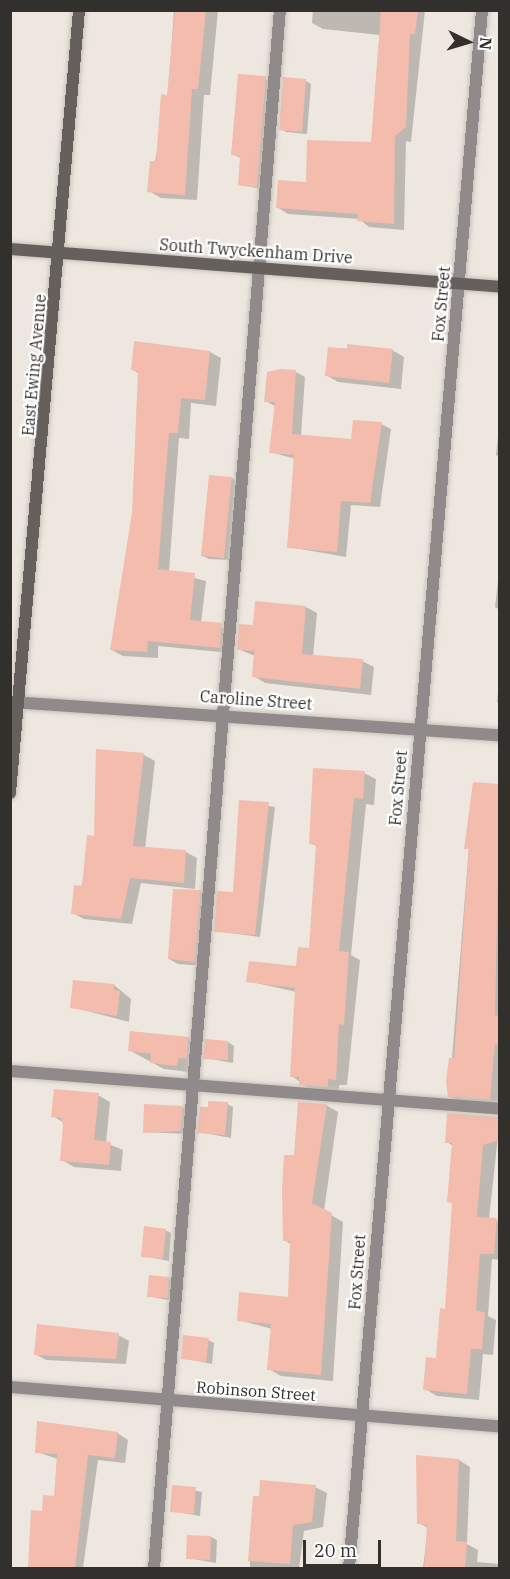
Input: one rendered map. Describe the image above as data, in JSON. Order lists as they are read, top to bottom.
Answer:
{
  "streets": {
    "street": [
      "South Twyckenham Drive",
      "Fox Street",
      "East Ewing Avenue",
      "Caroline Street",
      "Robinson Street"
    ]
  },
  "crossings": [
    ["South Twyckenham Drive", "Fox Street"],
    ["South Twyckenham Drive", "East Ewing Avenue"],
    ["Fox Street", "Caroline Street"],
    ["Fox Street", "Robinson Street"],
    ["East Ewing Avenue", "Caroline Street"]
  ],
  "scale_bar": "20 m",
  "north": "right"
}
